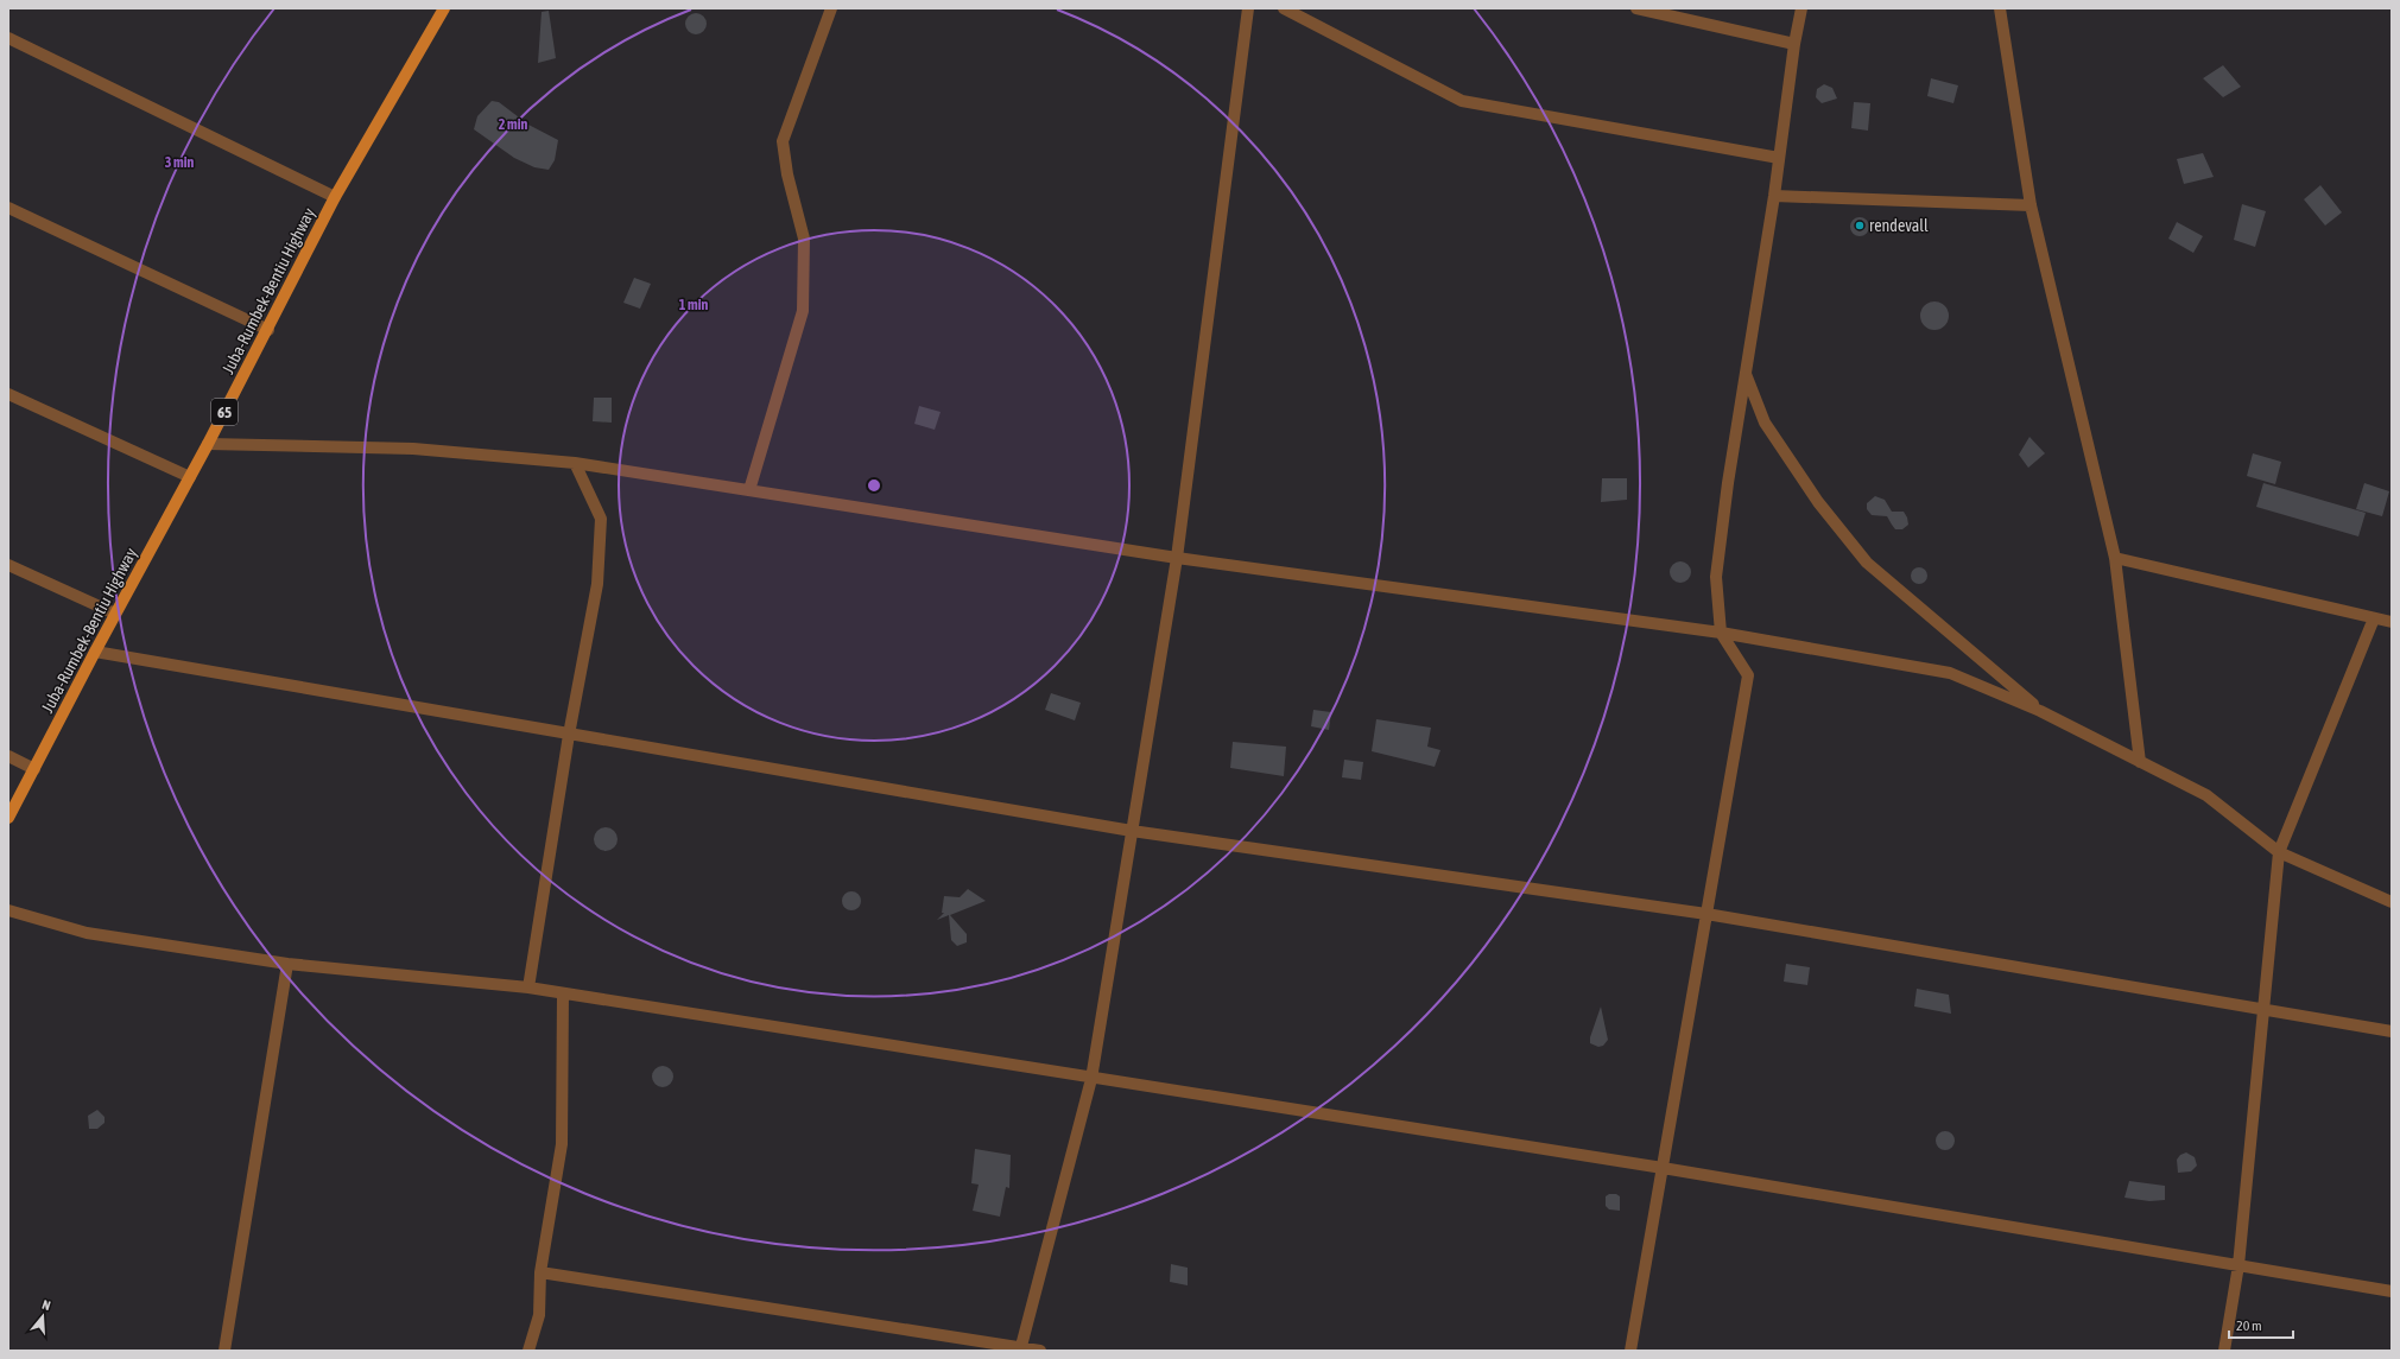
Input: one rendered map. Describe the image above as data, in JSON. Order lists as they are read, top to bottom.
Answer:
{
  "streets": {
    "main road": ["Juba-Rumbek-Bentiu Highway", "65"]
  },
  "places": ["rendevall"],
  "scale_bar": "20 m",
  "north": "top",
  "rings": ["2 min", "3 min", "1 min"]
}
